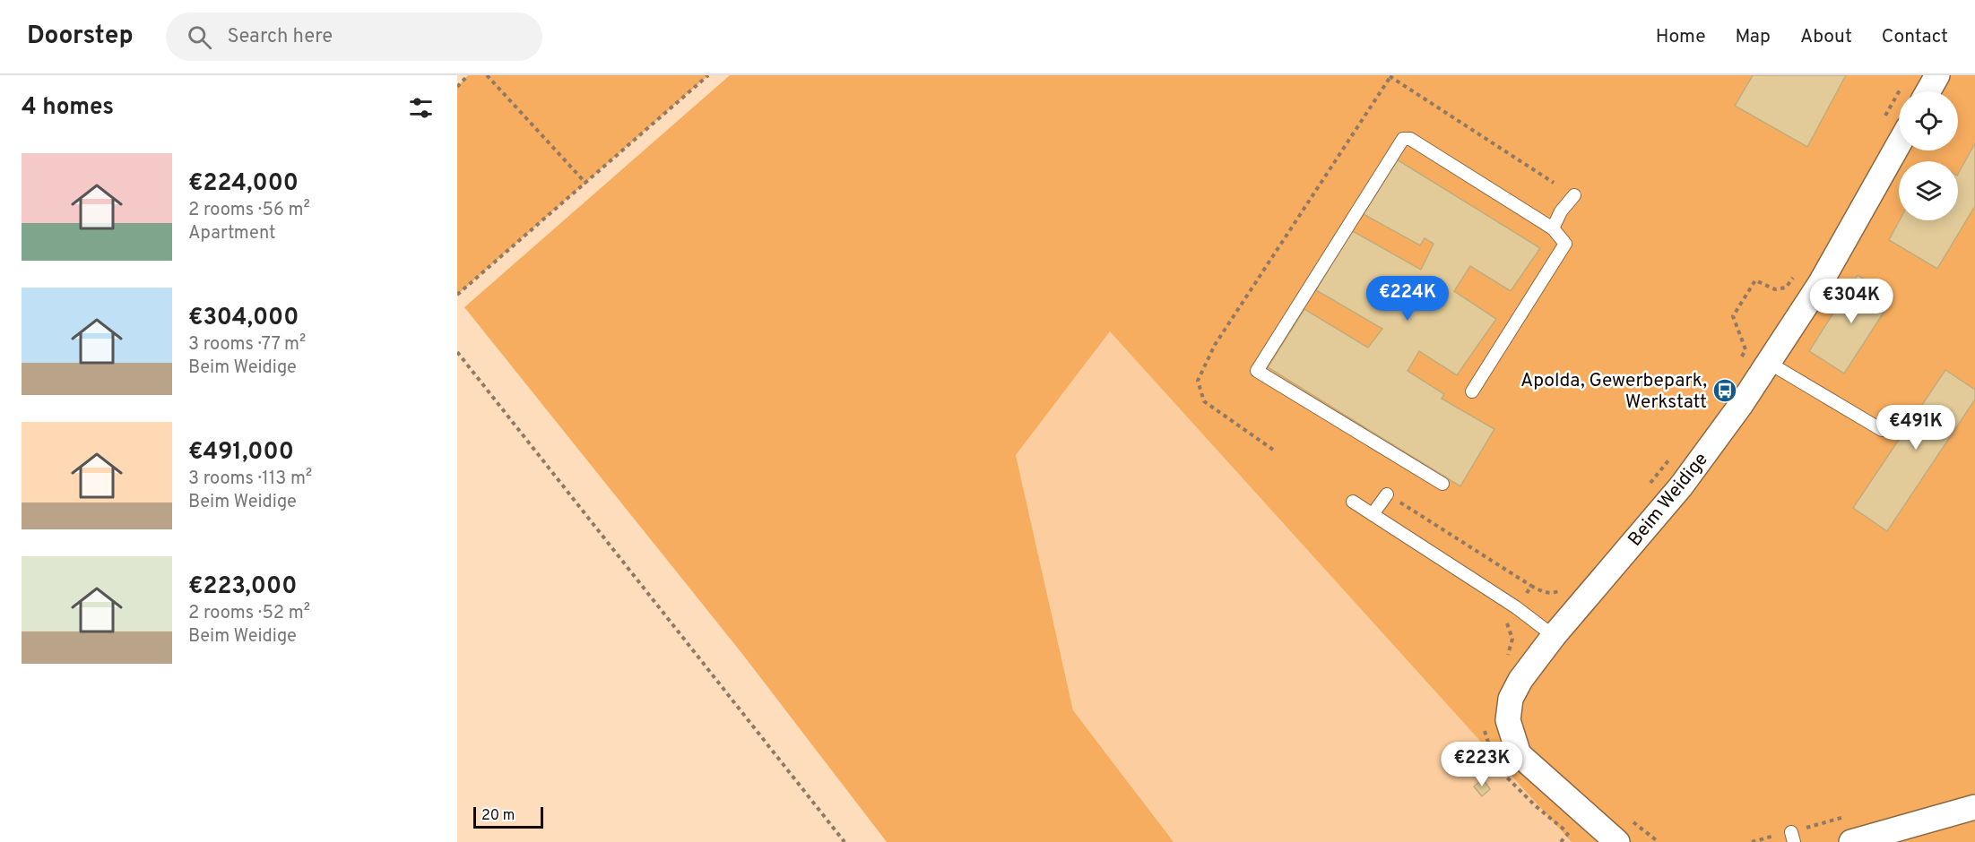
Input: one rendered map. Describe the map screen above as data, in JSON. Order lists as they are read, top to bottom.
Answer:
{
  "streets": {
    "street": ["Beim Weidige"]
  },
  "places": {
    "bus stop": ["Apolda, Gewerbepark, Werkstatt"]
  },
  "scale_bar": "20 m",
  "page": {
    "header": "Doorstep",
    "search": "Search here",
    "nav": [
      "Home",
      "Map",
      "About",
      "Contact"
    ],
    "heading": "4 homes",
    "list": [
      {
        "name": "€224,000",
        "note": "2 rooms · 56 m² · Apartment"
      },
      {
        "name": "€304,000",
        "note": "3 rooms · 77 m² · Beim Weidige"
      },
      {
        "name": "€491,000",
        "note": "3 rooms · 113 m² · Beim Weidige"
      },
      {
        "name": "€223,000",
        "note": "2 rooms · 52 m² · Beim Weidige"
      }
    ],
    "price": [
      "€224K",
      "€304K",
      "€491K",
      "€223K"
    ],
    "scale": "20 m"
  }
}
